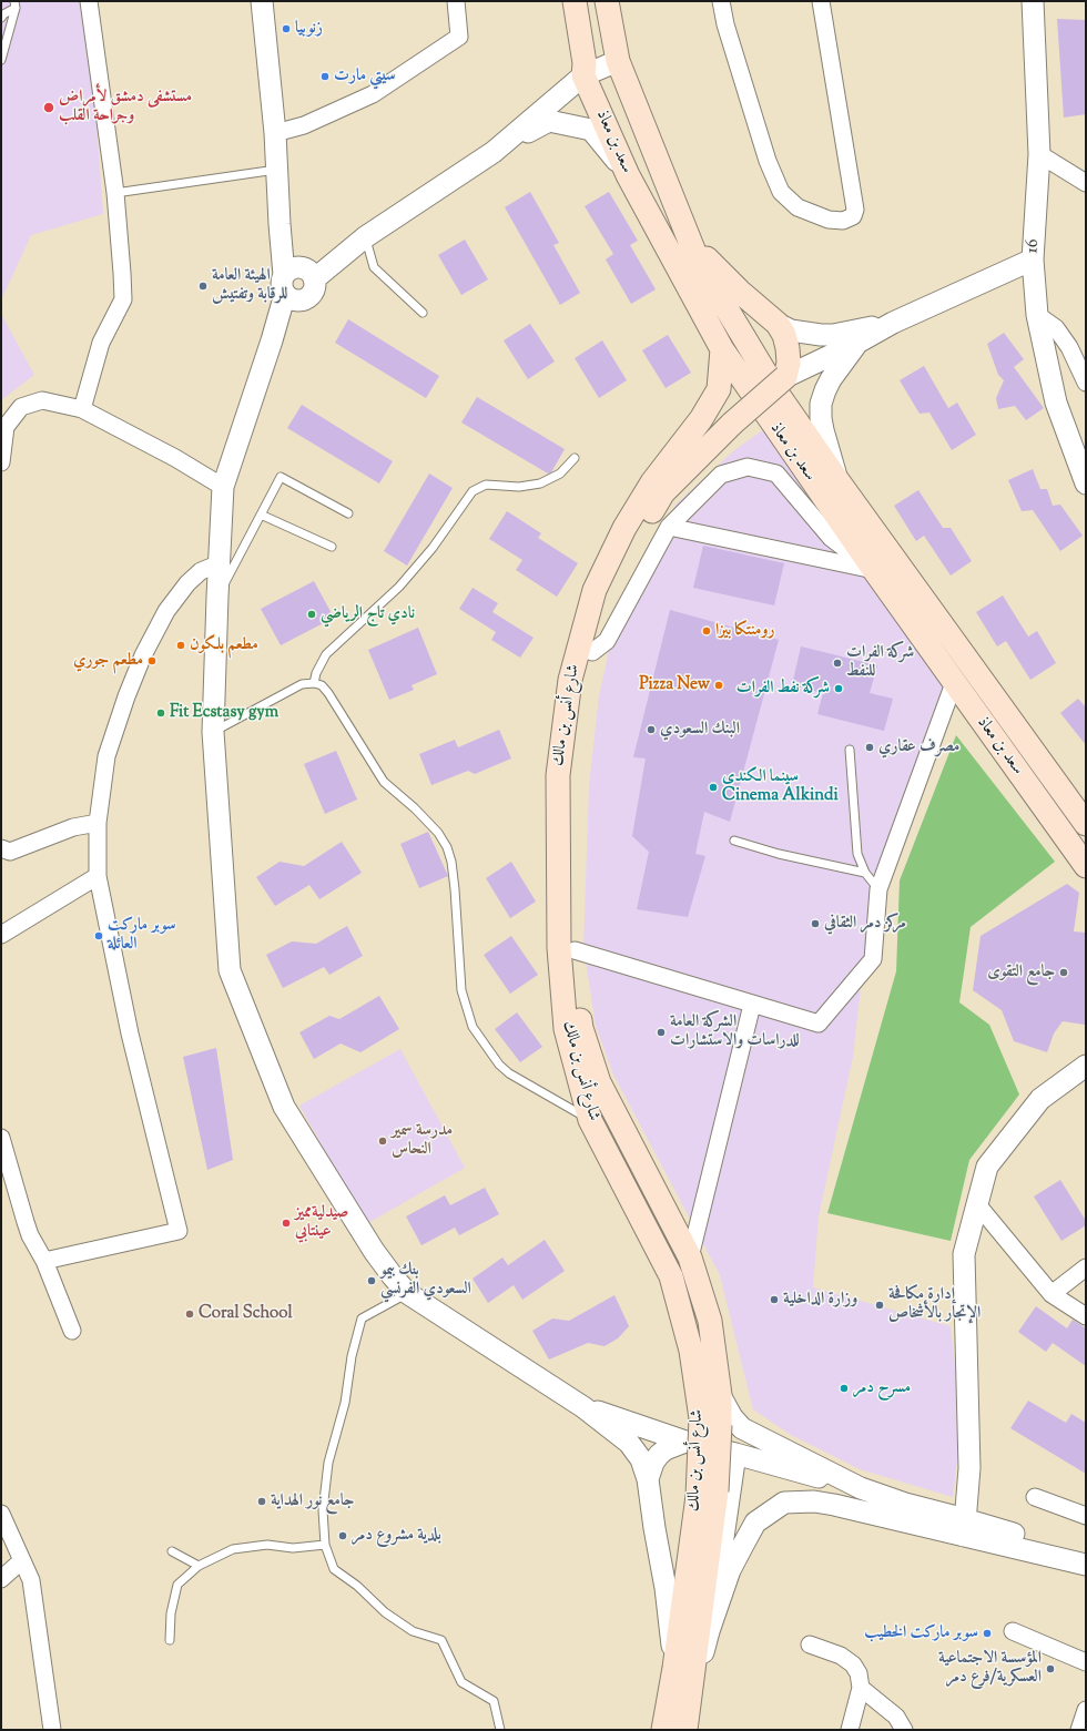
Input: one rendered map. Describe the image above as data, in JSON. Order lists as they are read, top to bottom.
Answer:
{
  "streets": {
    "main road": ["سعد بن معاذ", "شارع أنس بن مالك"],
    "street": ["16"]
  },
  "crossings": [
    ["سعد بن معاذ", "شارع أنس بن مالك"]
  ],
  "places": [
    "زنوبيا",
    "سيتي مارت",
    "مستشفى دمشق لأمراض وجراحة القلب",
    "الهيئة العامة للرقابة وتفتيش",
    "نادي تاج الرياضي",
    "رومنتكا بيزا",
    "مطعم بلكون",
    "مطعم جوري",
    "شركة الفرات للنفط",
    "Pizza New",
    "شركة نفط الفرات",
    "Fit Ecstasy gym",
    "البنك السعودي",
    "مصرف عقاري",
    "سينما الكندي Cinema Alkindi",
    "مركز دمر الثقافي",
    "سوبر ماركت العائلة",
    "جامع التقوى",
    "الشركة العامة للدراسات والاستشارات",
    "مدرسة سمير النحاس",
    "صيدليةمميز عينتابي",
    "بنك بيمو السعودي الفرنسي",
    "وزارة الداخلية",
    "إدارة مكافحة الإتجار بالأشخاص",
    "Coral School",
    "مسرح دمر",
    "جامع نور الهداية",
    "بلدية مشروع دمر",
    "سوبر ماركت الخطيب",
    "المؤسسة الاجتماعية العسكرية/فرع دمر"
  ]
}
